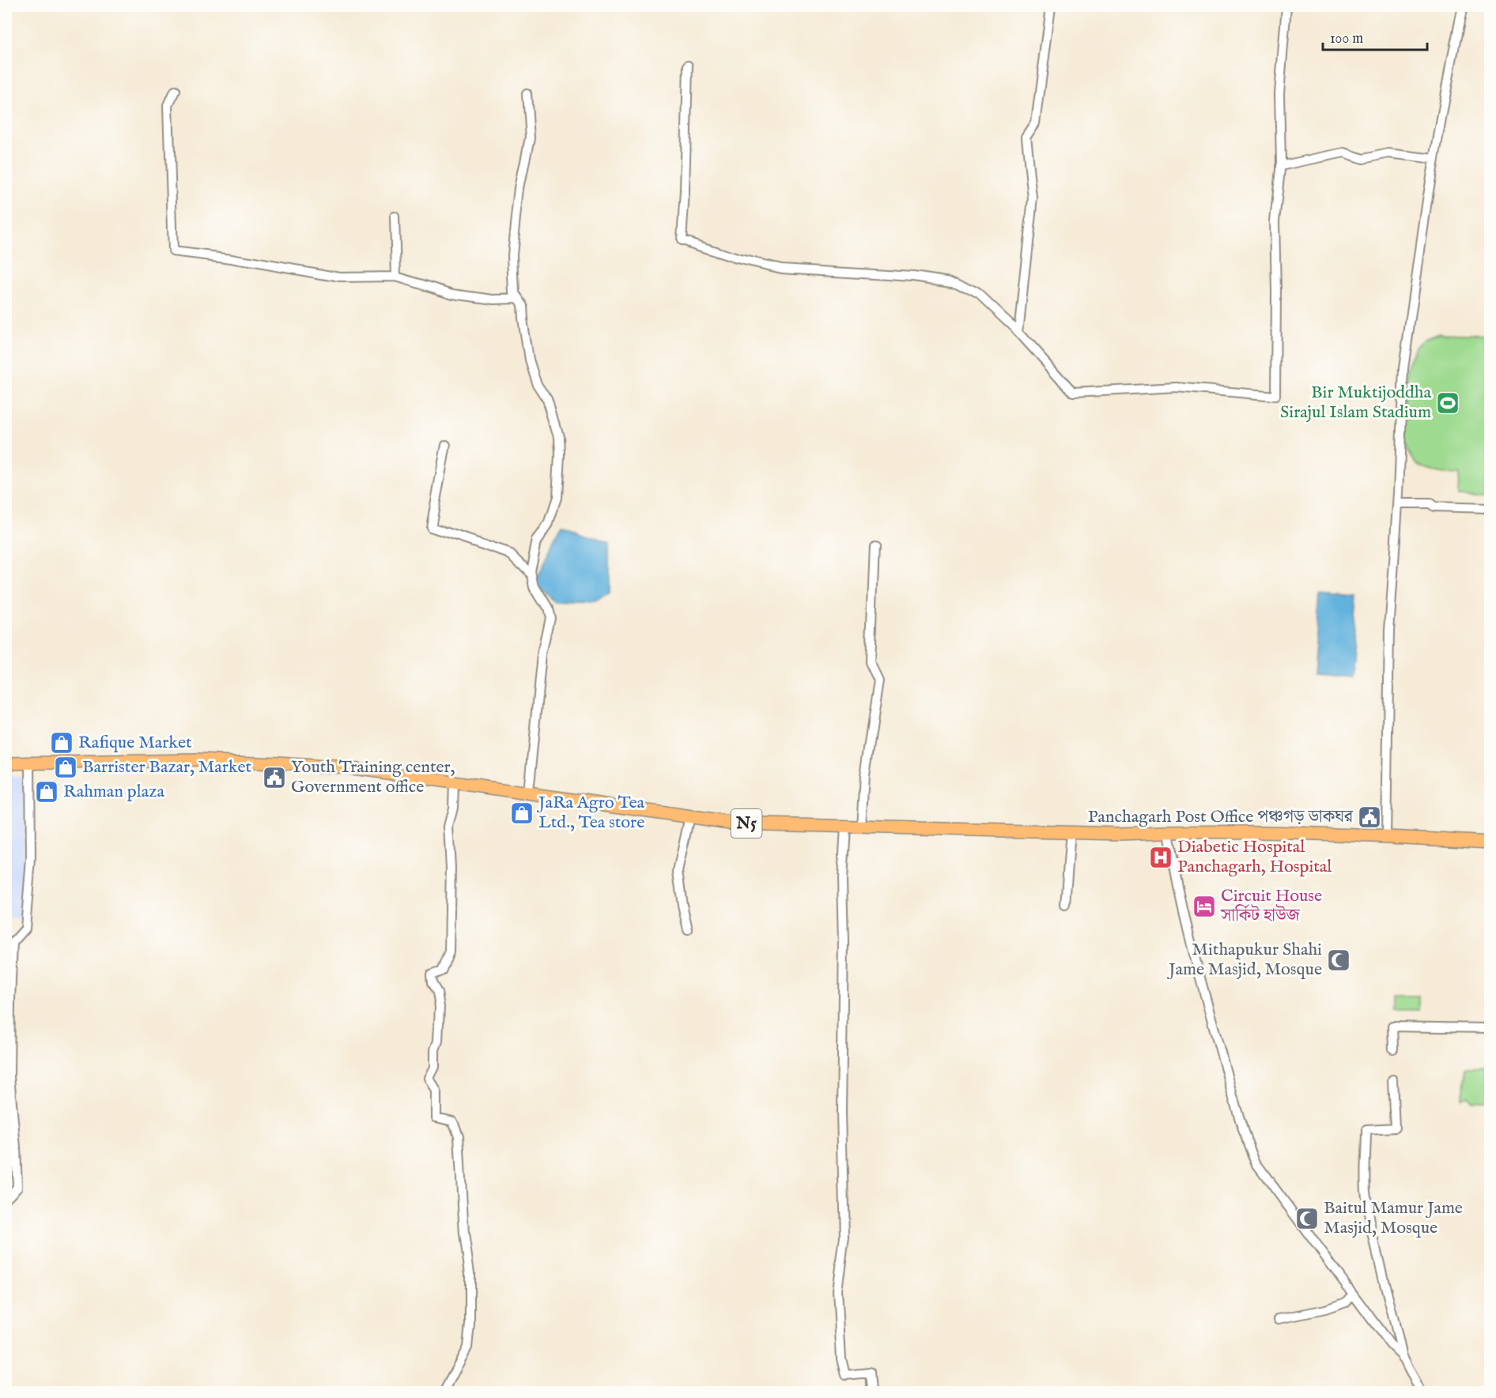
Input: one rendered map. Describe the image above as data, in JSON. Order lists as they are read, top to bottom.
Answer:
{
  "streets": {
    "highway": ["N5"]
  },
  "places": {
    "sports": ["Bir Muktijoddha Sirajul Islam Stadium"],
    "shop": [
      "Rafique Market",
      "Barrister Bazar, Market",
      "Rahman plaza",
      "JaRa Agro Tea Ltd., Tea store"
    ],
    "public building": ["Youth Training center, Government office", "Panchagarh Post Office পঞ্চগড় ডাকঘর"],
    "hospital": ["Diabetic Hospital Panchagarh, Hospital"],
    "hotel": ["Circuit House সার্কিট হাউজ"],
    "mosque": ["Mithapukur Shahi Jame Masjid, Mosque", "Baitul Mamur Jame Masjid, Mosque"]
  },
  "scale_bar": "100 m"
}
